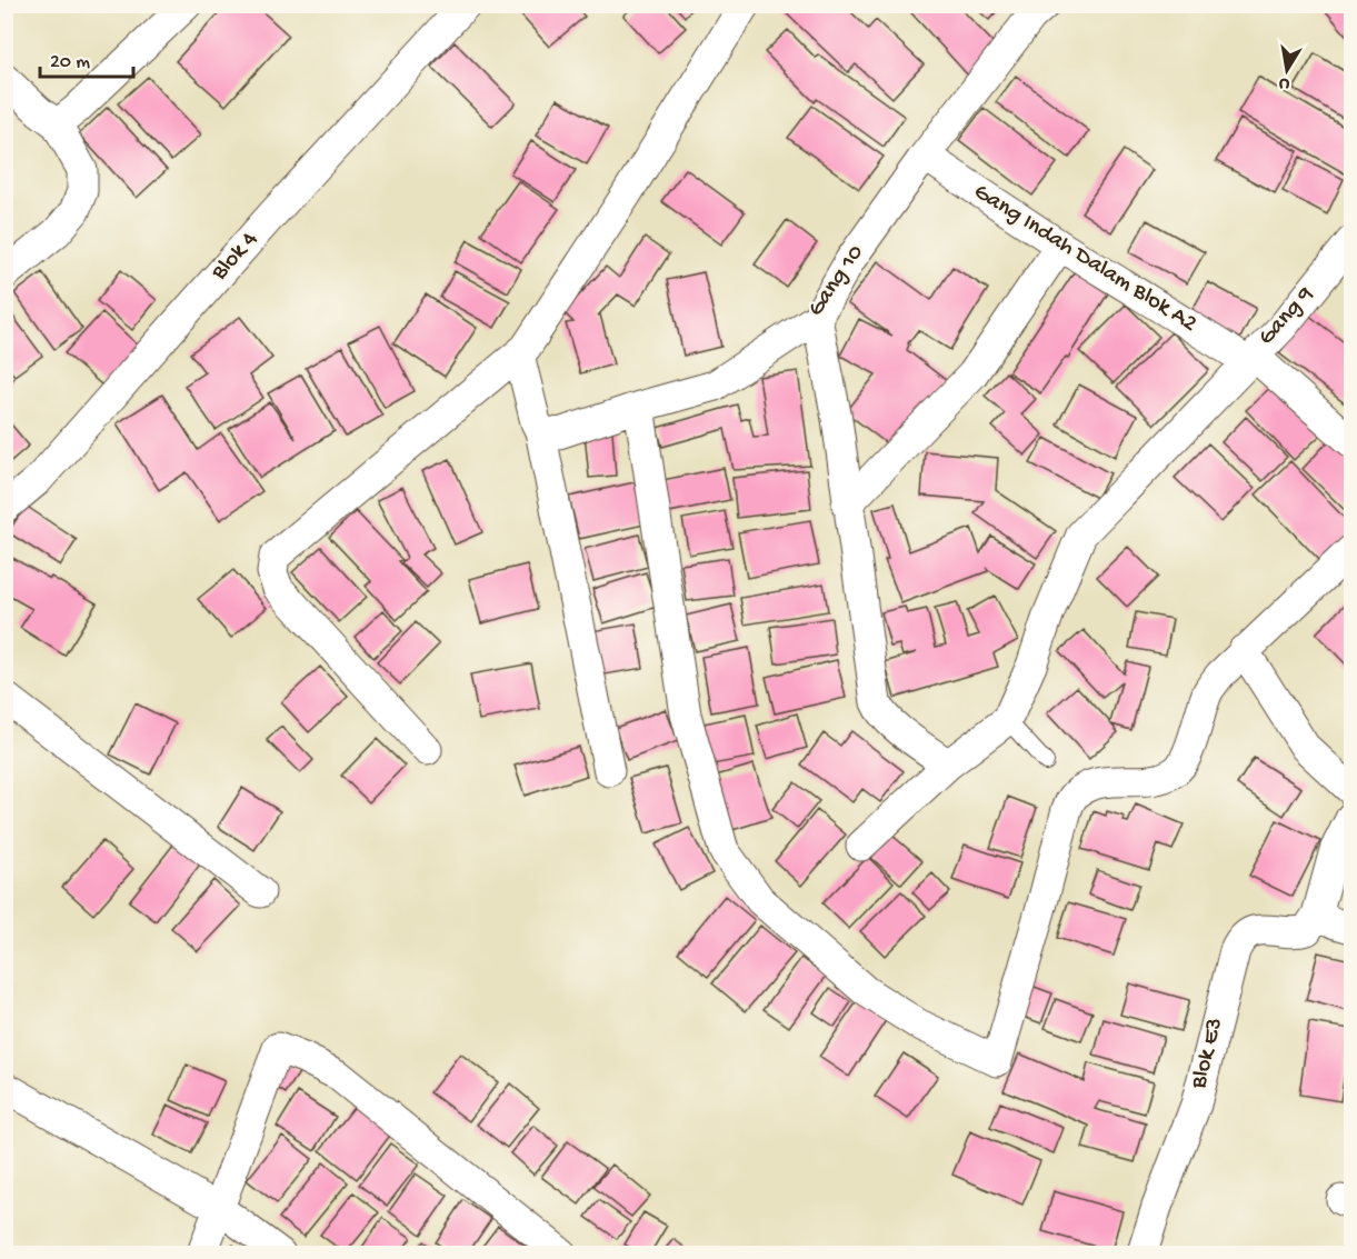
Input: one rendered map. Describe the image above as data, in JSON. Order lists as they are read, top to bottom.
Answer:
{
  "streets": {
    "street": [
      "Blok 4",
      "Gang Indah Dalam Blok A2",
      "Gang 10",
      "Gang 9",
      "Blok E3"
    ]
  },
  "crossings": [
    ["Gang Indah Dalam Blok A2", "Gang 10"],
    ["Gang Indah Dalam Blok A2", "Gang 9"]
  ],
  "scale_bar": "20 m",
  "north": "bottom"
}
